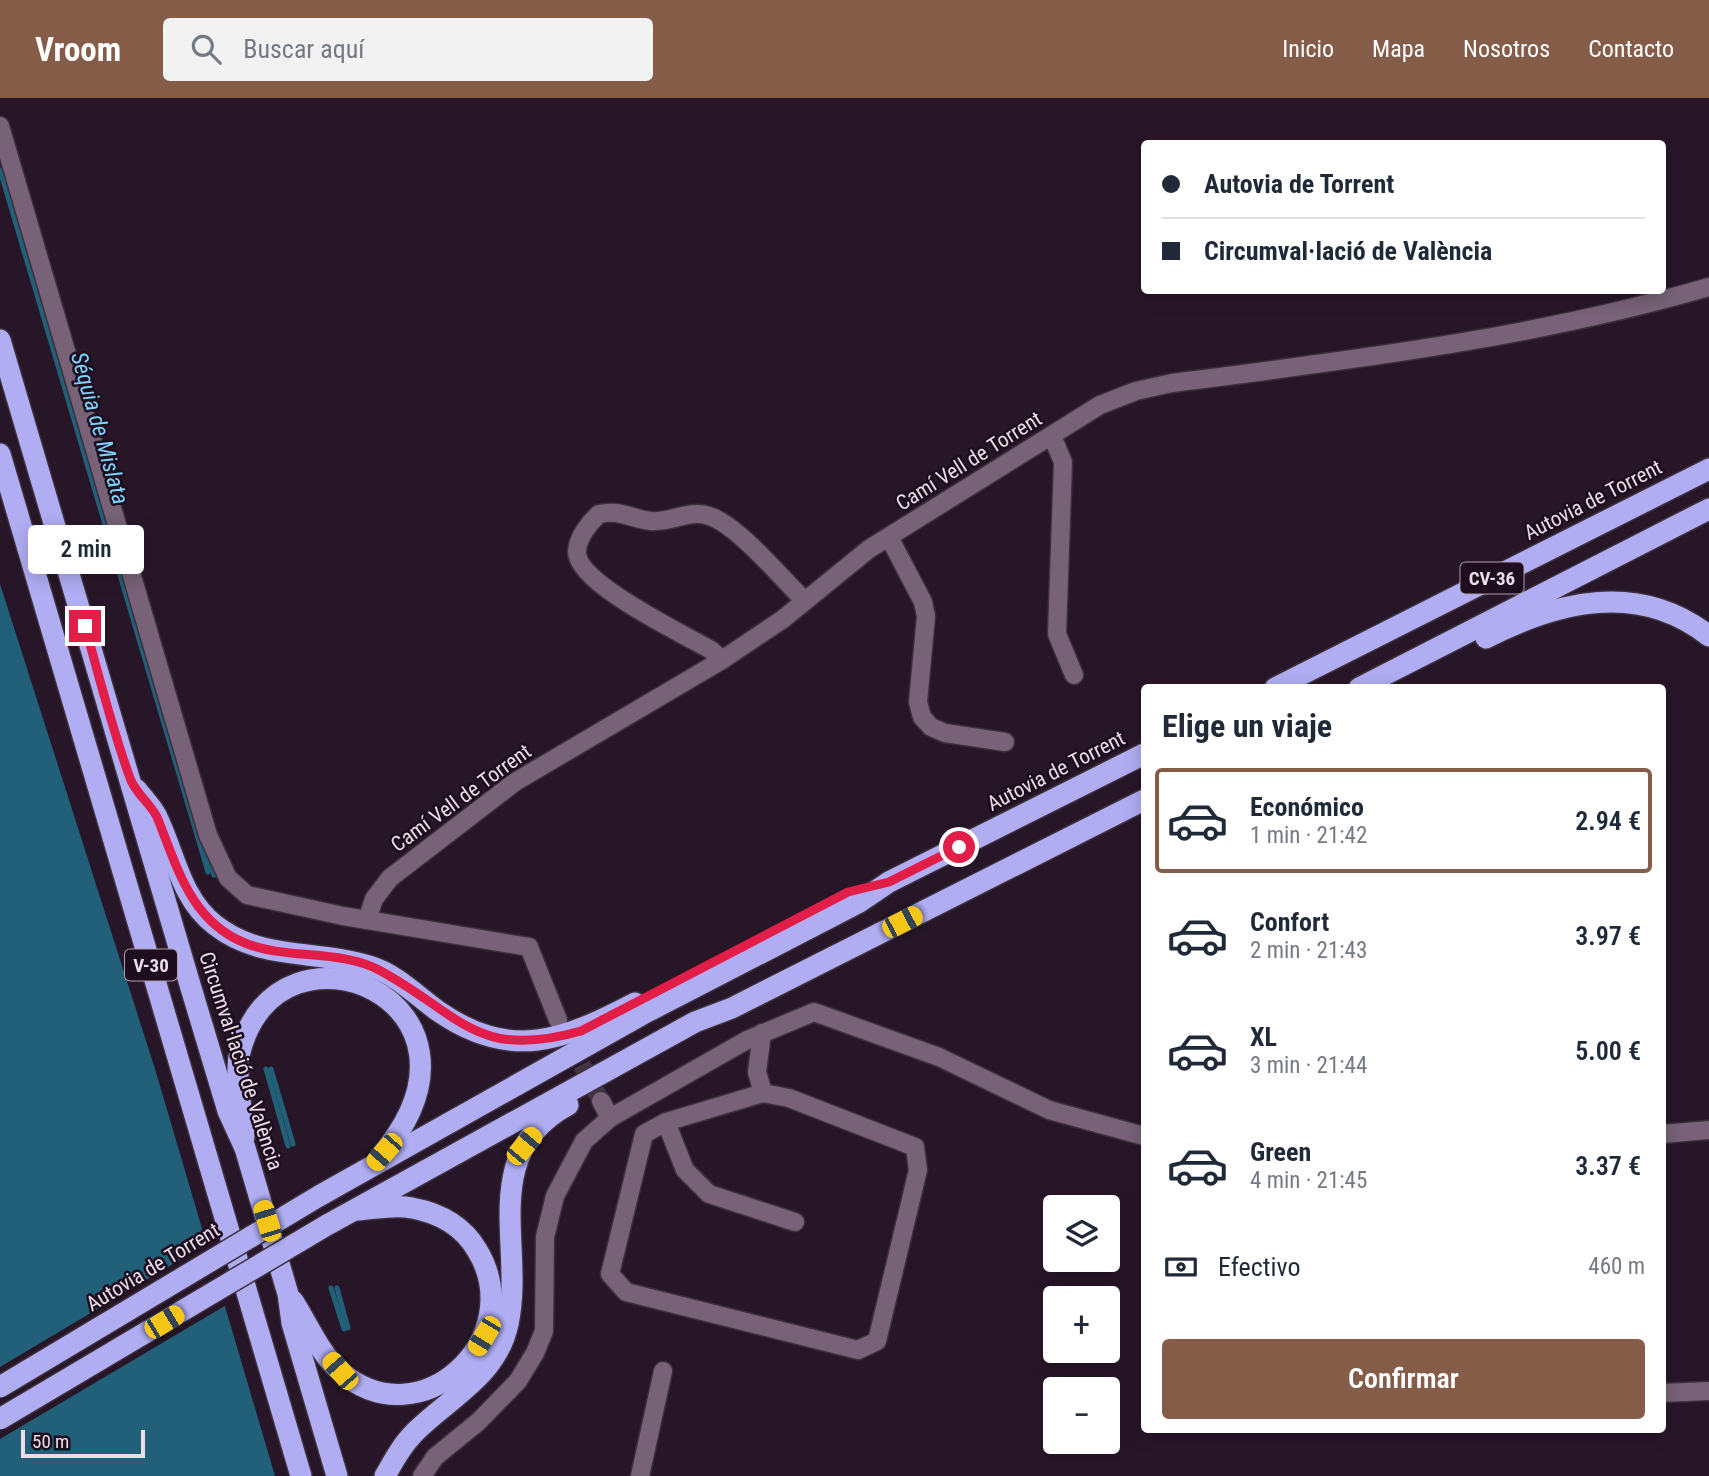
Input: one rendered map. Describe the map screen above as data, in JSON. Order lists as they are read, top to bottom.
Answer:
{
  "streets": {
    "highway": [
      "Autovia de Torrent",
      "CV-36",
      "V-30",
      "Circumval·lació de València"
    ],
    "street": ["Camí Vell de Torrent"]
  },
  "water": ["Séquia de Mislata"],
  "scale_bar": "50 m",
  "page": {
    "header": "Vroom",
    "search": "Buscar aquí",
    "nav": [
      "Inicio",
      "Mapa",
      "Nosotros",
      "Contacto"
    ],
    "banner": ["Autovia de Torrent", "Circumval·lació de València"],
    "bubble": "2 min",
    "heading": "Elige un viaje",
    "list": [
      {
        "name": "Económico",
        "note": "1 min · 21:42",
        "value": "2.94 €"
      },
      {
        "name": "Confort",
        "note": "2 min · 21:43",
        "value": "3.97 €"
      },
      {
        "name": "XL",
        "note": "3 min · 21:44",
        "value": "5.00 €"
      },
      {
        "name": "Green",
        "note": "4 min · 21:45",
        "value": "3.37 €"
      }
    ],
    "map_buttons": ["+", "−"],
    "pay": ["Efectivo", "460 m"],
    "buttons": "Confirmar",
    "scale": "50 m"
  }
}
